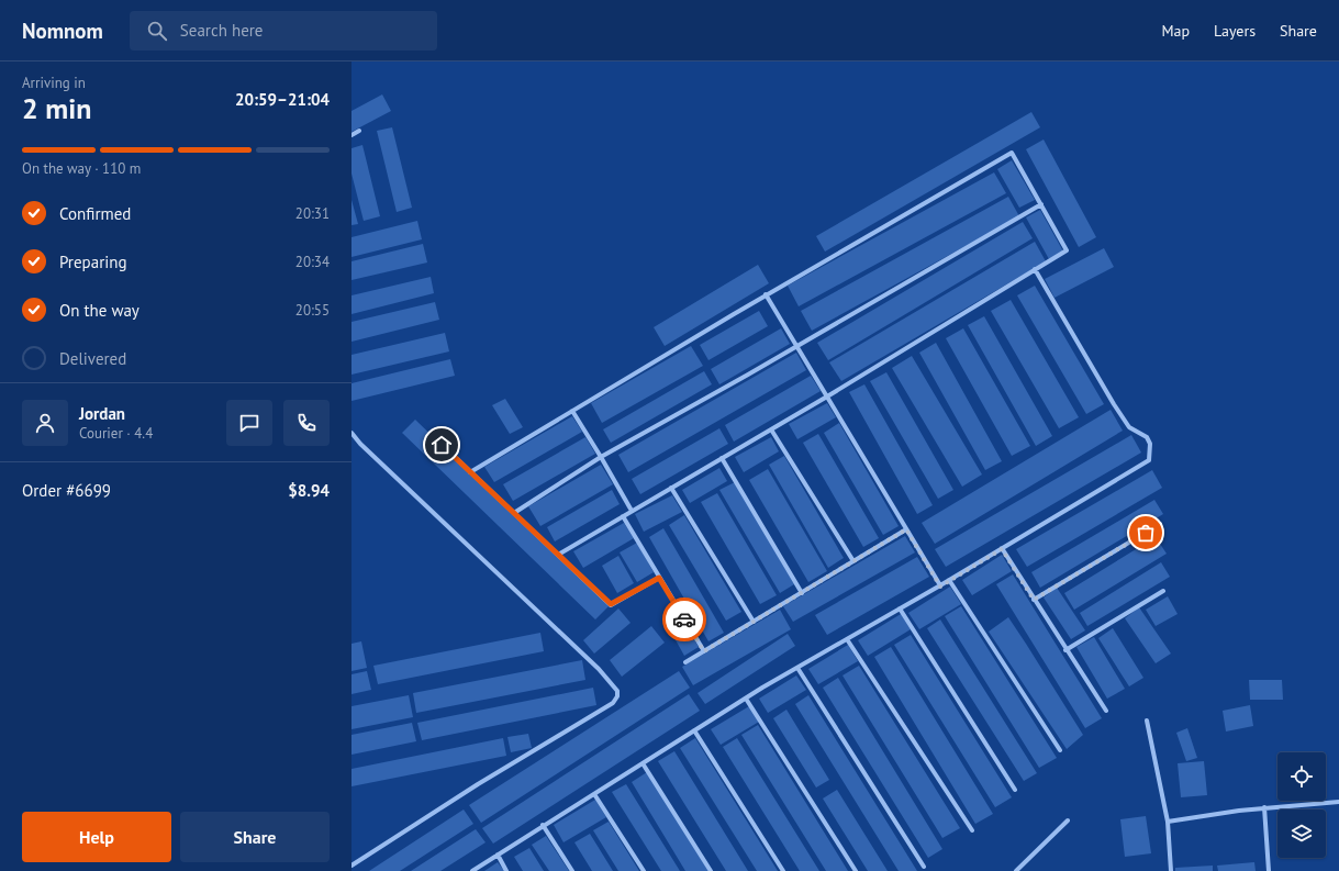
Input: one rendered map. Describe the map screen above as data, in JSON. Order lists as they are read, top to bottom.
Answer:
{
  "page": {
    "header": "Nomnom",
    "search": "Search here",
    "nav": ["Map", "Layers", "Share"],
    "heading": ["2 min", "Arriving in", "20:59–21:04"],
    "panel": [
      "Jordan",
      "Courier · 4.4",
      "Order #6699",
      "$8.94"
    ],
    "bar": "On the way · 110 m",
    "list": [
      ["Confirmed", "20:31"],
      ["Preparing", "20:34"],
      ["On the way", "20:55"],
      "Delivered"
    ],
    "buttons": ["Help", "Share"]
  }
}
